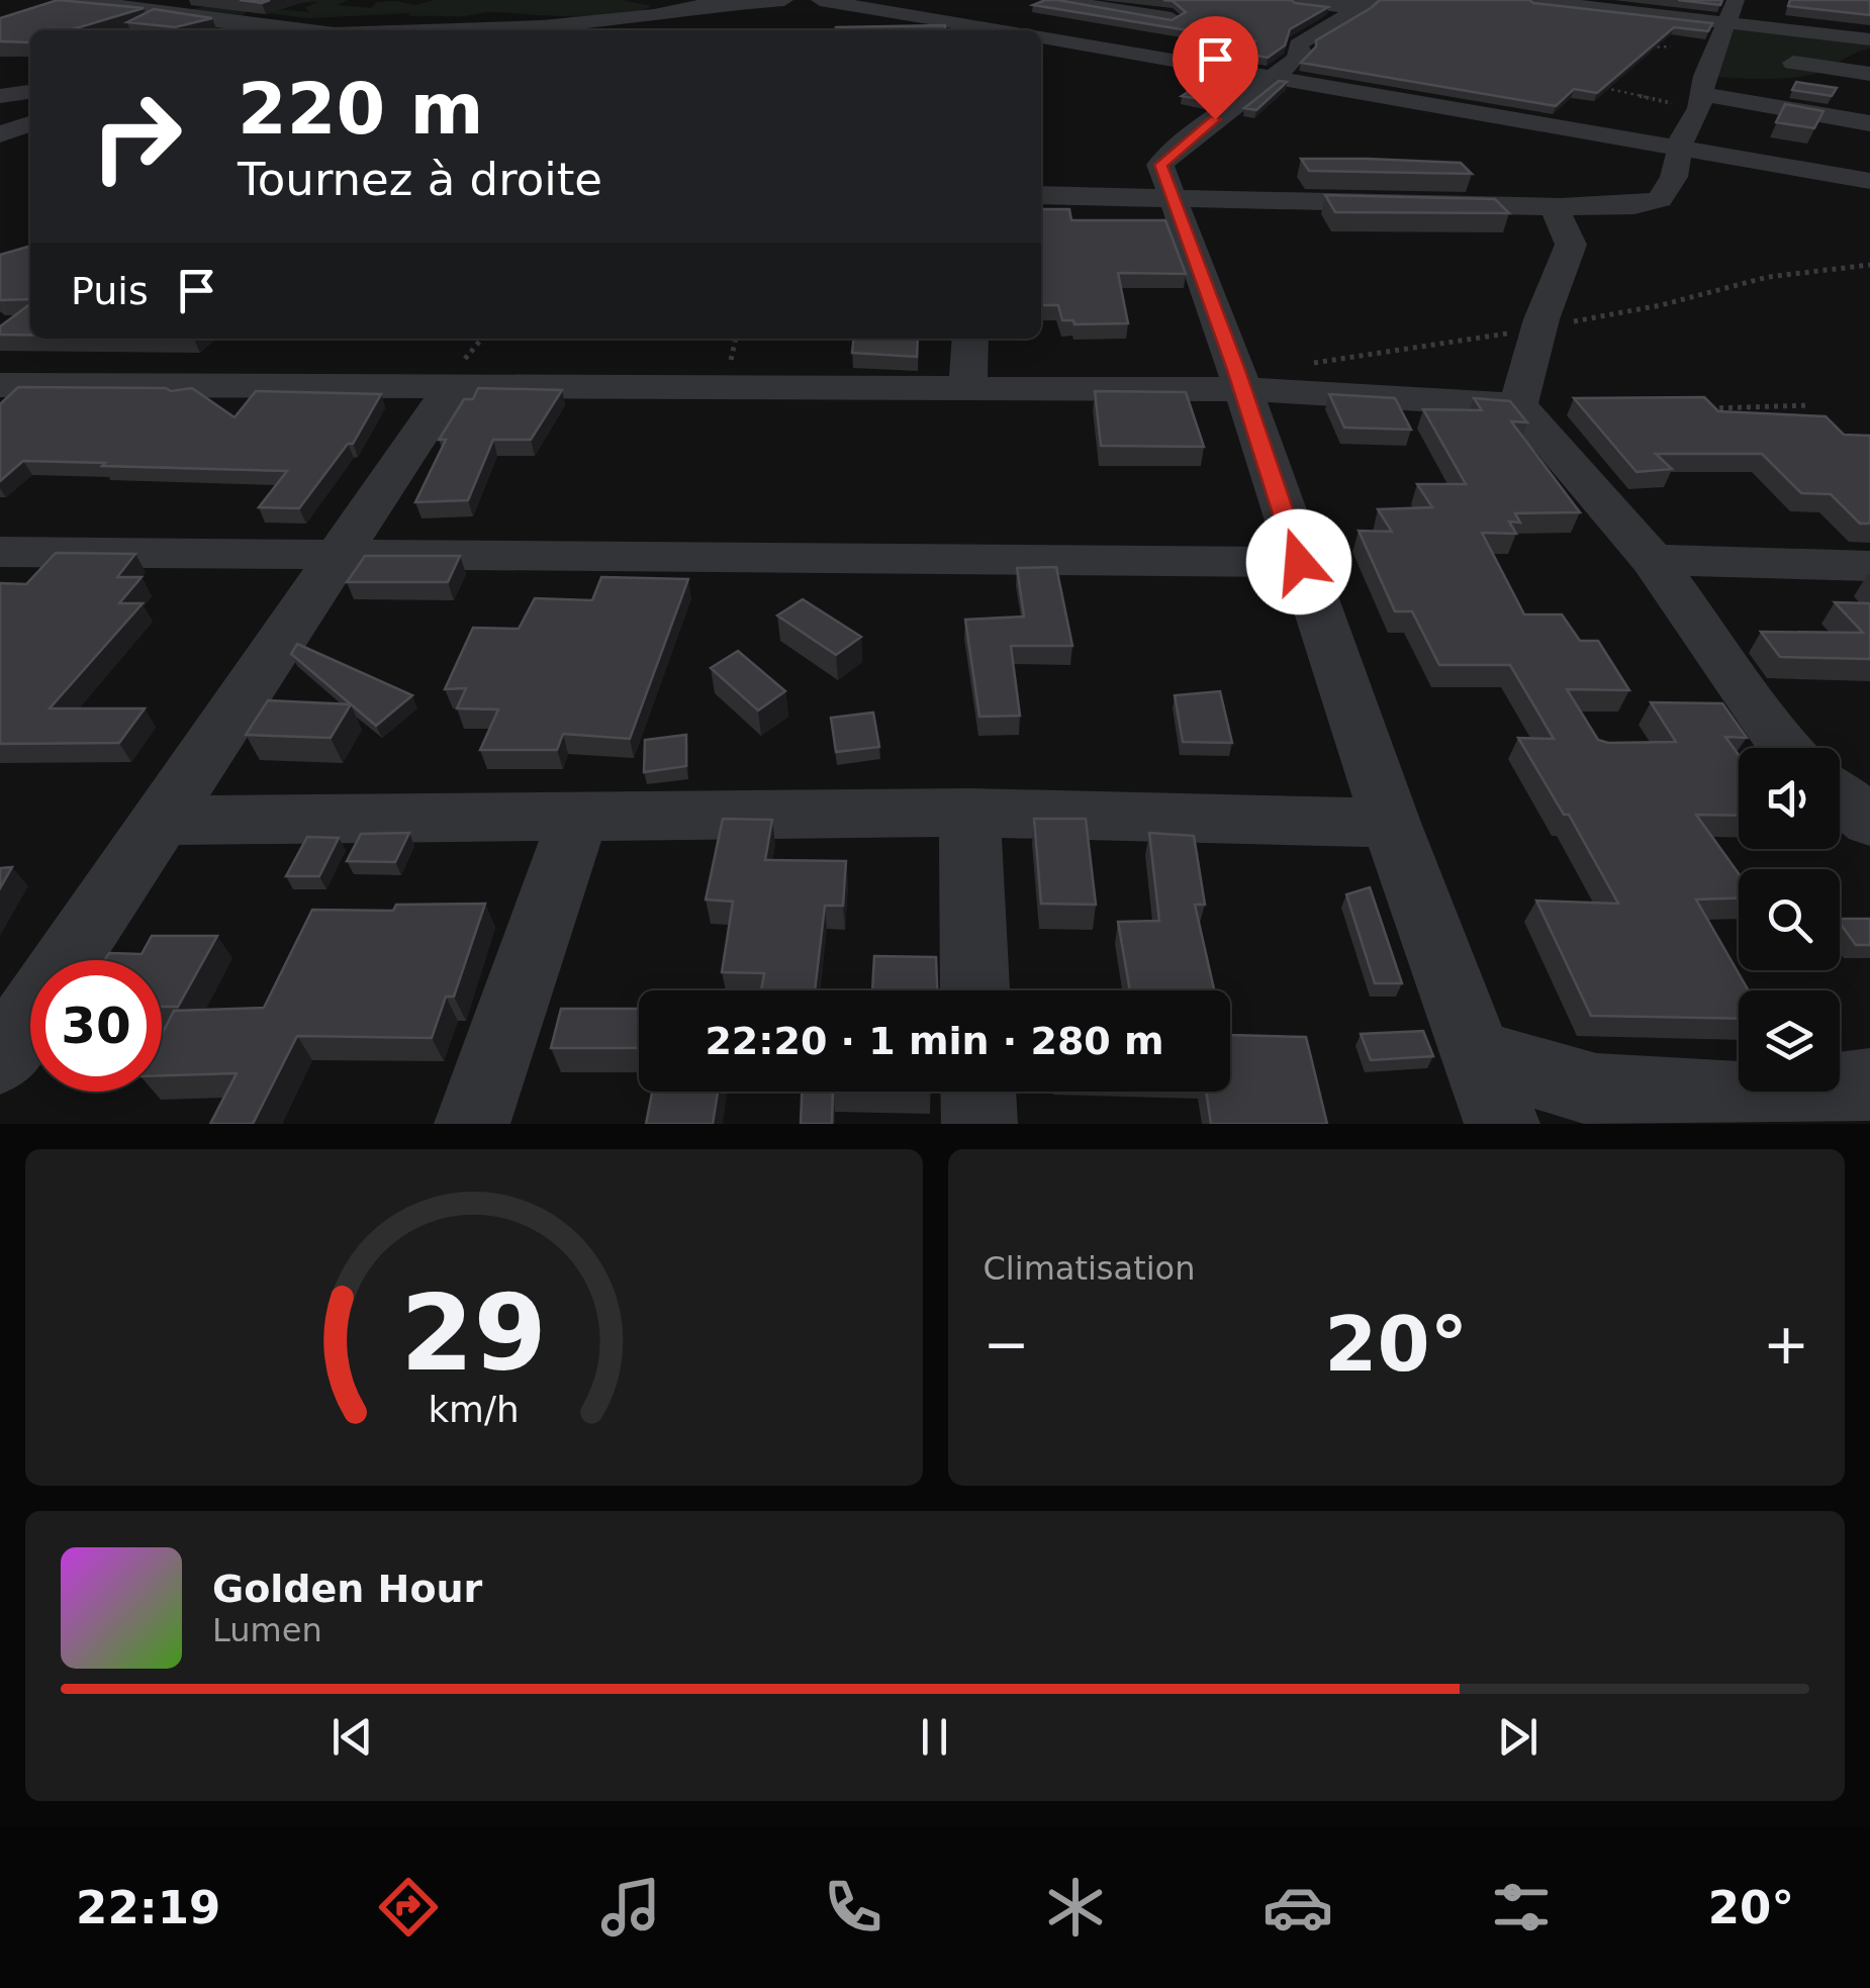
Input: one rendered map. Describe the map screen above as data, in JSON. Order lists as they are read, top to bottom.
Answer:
{
  "page": {
    "turn": ["220 m", "Tournez à droite"],
    "then": "Puis",
    "limit": "30",
    "trip": "22:20 · 1 min · 280 m",
    "tile": "Climatisation",
    "heat": ["−", "20°", "+"],
    "song": ["Golden Hour", "Lumen"],
    "tabs": ["22:19", "20°"],
    "gauge": ["29", "km/h"]
  }
}
